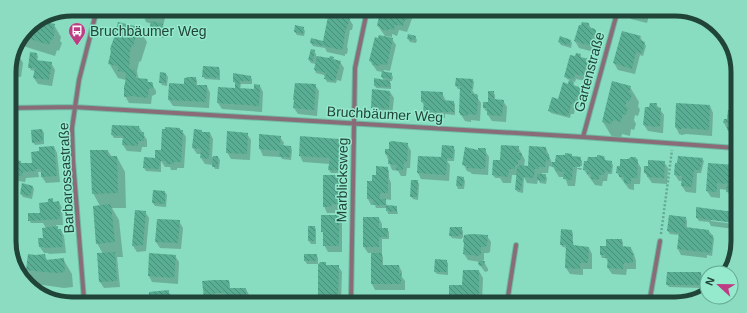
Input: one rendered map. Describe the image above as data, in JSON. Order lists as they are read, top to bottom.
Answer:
{
  "streets": {
    "street": [
      "Gartenstraße",
      "Bruchbäumer Weg",
      "Barbarossastraße",
      "Marblicksweg"
    ]
  },
  "crossings": [
    ["Gartenstraße", "Bruchbäumer Weg"],
    ["Bruchbäumer Weg", "Barbarossastraße"],
    ["Bruchbäumer Weg", "Marblicksweg"]
  ],
  "places": {
    "bus stop": ["Bruchbäumer Weg"]
  },
  "north": "left"
}
